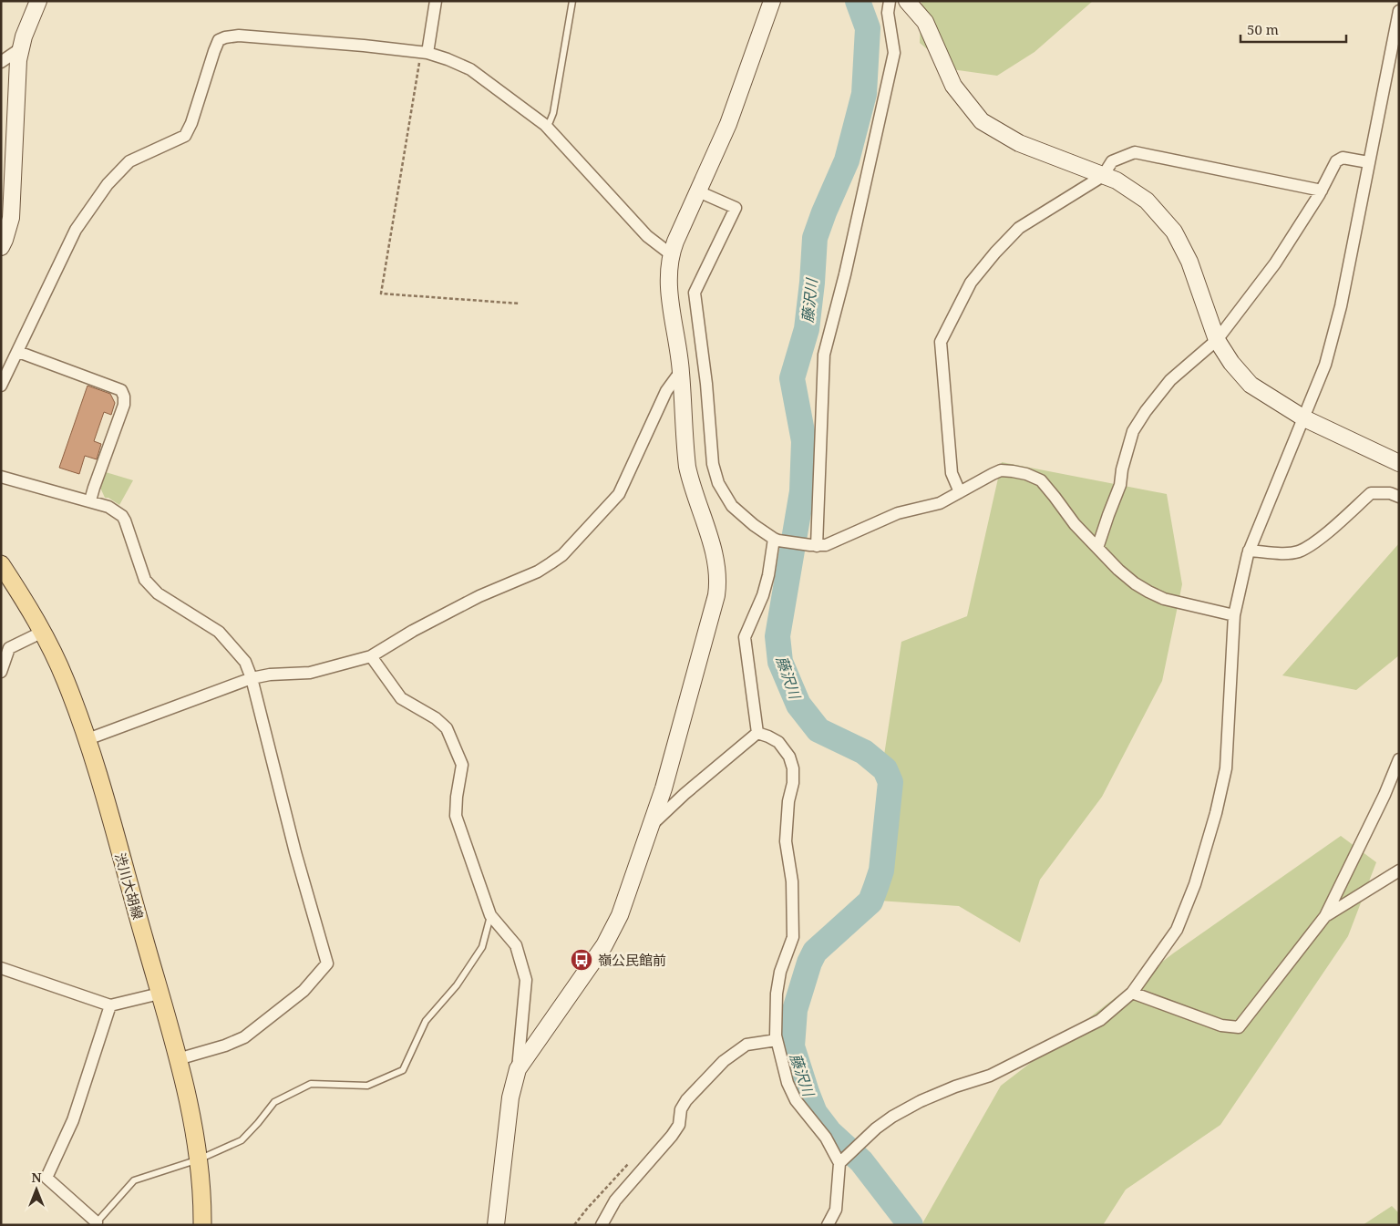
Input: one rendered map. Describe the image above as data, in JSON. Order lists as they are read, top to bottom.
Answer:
{
  "streets": {
    "main road": ["渋川大胡線"]
  },
  "water": ["藤沢川"],
  "places": {
    "bus stop": ["嶺公民館前"]
  },
  "scale_bar": "50 m",
  "north": "top"
}
